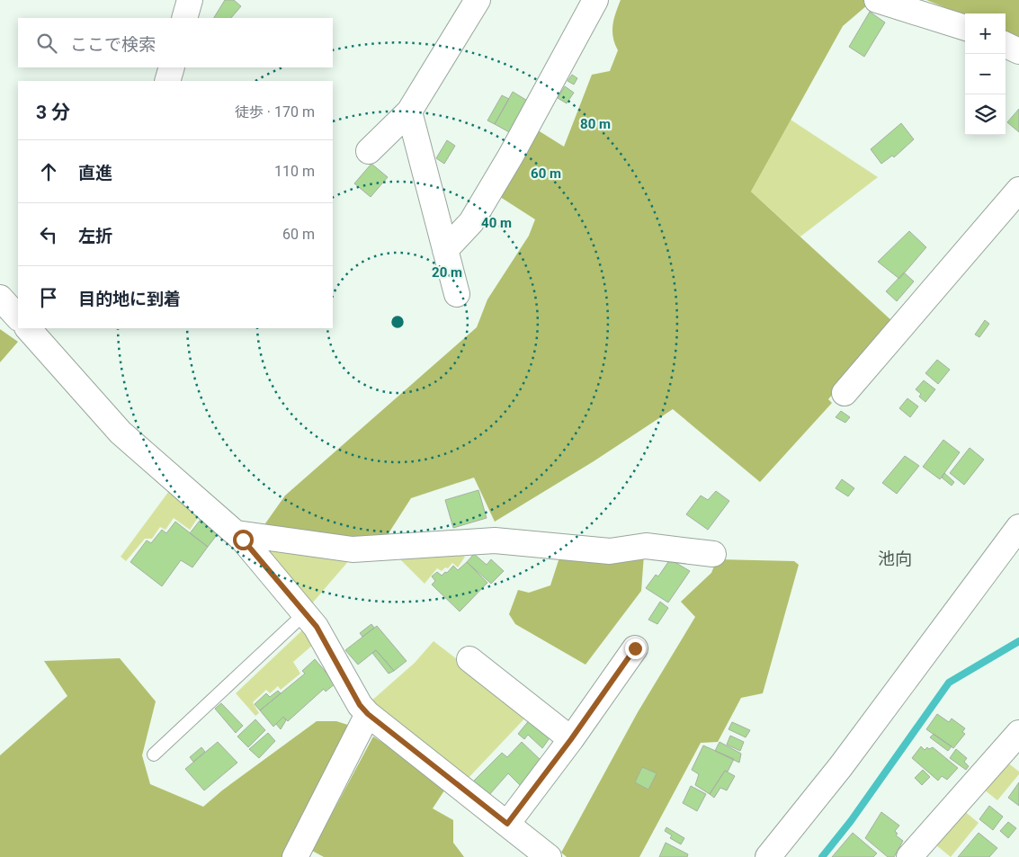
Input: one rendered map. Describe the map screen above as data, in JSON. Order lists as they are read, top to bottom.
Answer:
{
  "districts": ["池向"],
  "page": {
    "map_buttons": ["+", "−"],
    "search": "ここで検索",
    "heading": ["3 分", "徒歩 · 170 m"],
    "list": [
      ["直進", "110 m"],
      ["左折", "60 m"],
      "目的地に到着"
    ]
  },
  "rings": [
    "80 m",
    "60 m",
    "40 m",
    "20 m"
  ]
}
